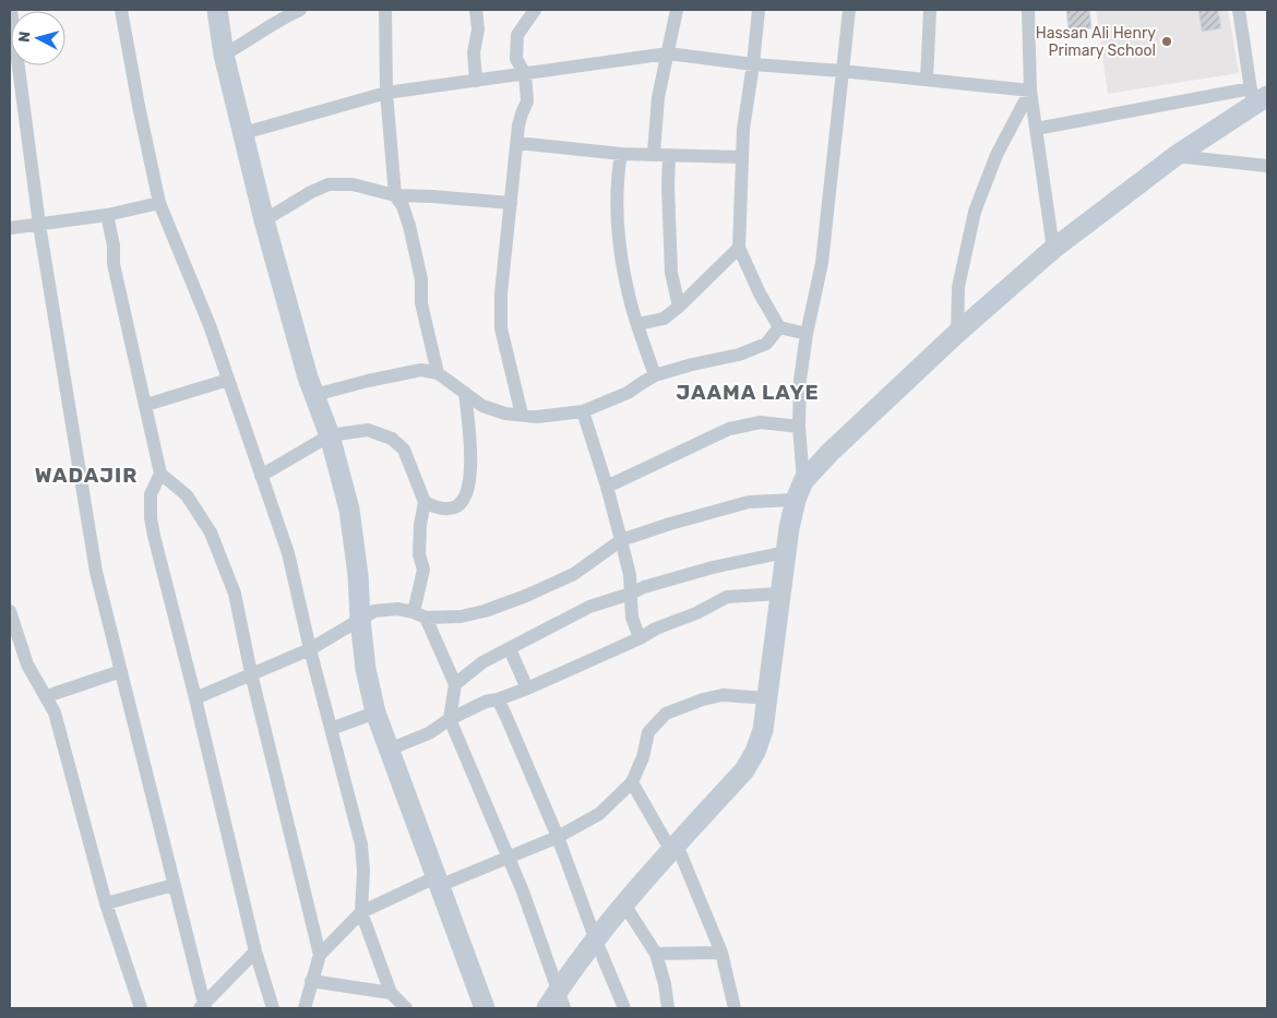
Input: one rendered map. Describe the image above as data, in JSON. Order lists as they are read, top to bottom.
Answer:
{
  "districts": ["JAAMA LAYE", "WADAJIR"],
  "places": ["Hassan Ali Henry Primary School"],
  "north": "left"
}
